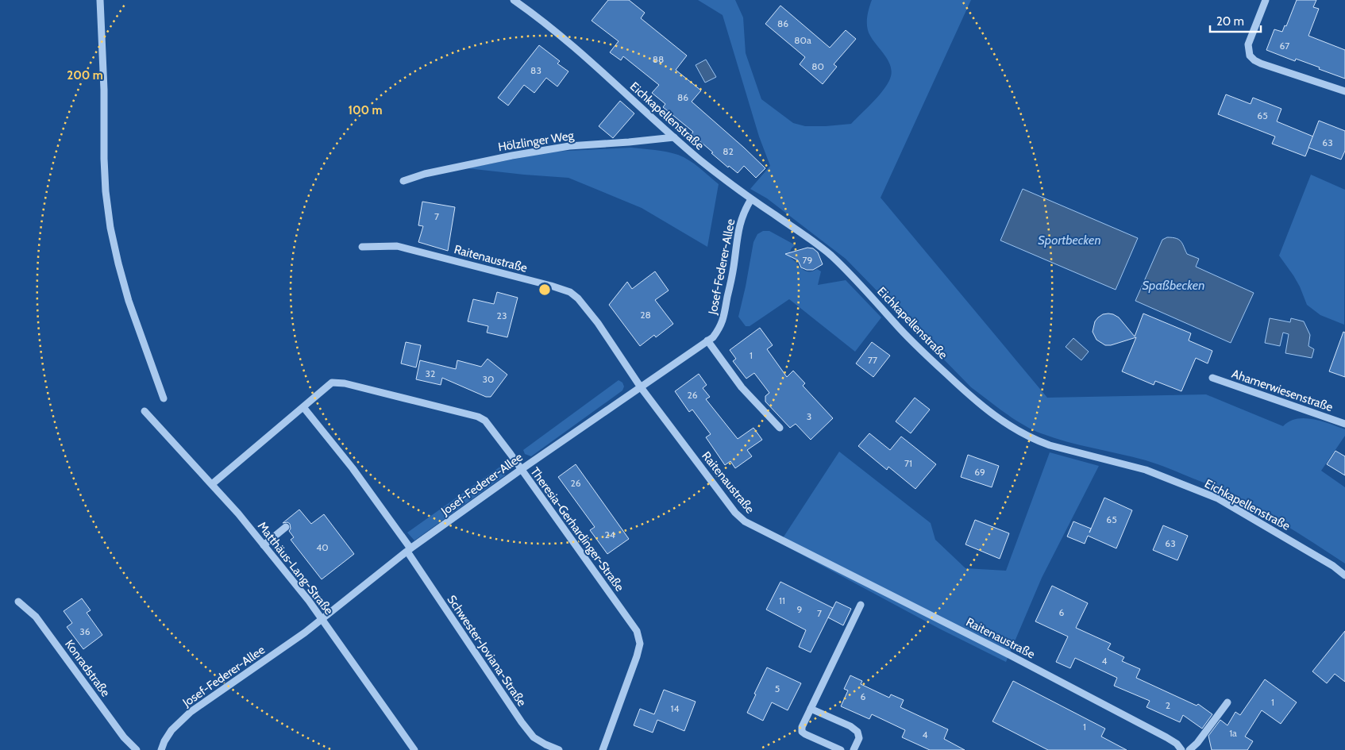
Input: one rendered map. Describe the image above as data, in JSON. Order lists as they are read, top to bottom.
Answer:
{
  "streets": {
    "street": [
      "Eichkapellenstraße",
      "Hölzlinger Weg",
      "Raitenaustraße",
      "Josef-Federer-Allee",
      "Ahamerwiesenstraße",
      "Theresia-Gerhardinger-Straße",
      "Matthäus-Lang-Straße",
      "Schwester-Joviana-Straße",
      "Konradstraße"
    ]
  },
  "crossings": [
    ["Eichkapellenstraße", "Hölzlinger Weg"],
    ["Eichkapellenstraße", "Josef-Federer-Allee"],
    ["Raitenaustraße", "Josef-Federer-Allee"],
    ["Josef-Federer-Allee", "Theresia-Gerhardinger-Straße"],
    ["Josef-Federer-Allee", "Matthäus-Lang-Straße"],
    ["Josef-Federer-Allee", "Schwester-Joviana-Straße"],
    ["Theresia-Gerhardinger-Straße", "Matthäus-Lang-Straße"],
    ["Theresia-Gerhardinger-Straße", "Schwester-Joviana-Straße"]
  ],
  "water": ["Sportbecken", "Spaßbecken"],
  "house_numbers": [
    "86",
    "80a",
    "67",
    "88",
    "80",
    "83",
    "86",
    "65",
    "63",
    "82",
    "7",
    "79",
    "28",
    "23",
    "1",
    "77",
    "32",
    "30",
    "26",
    "3",
    "71",
    "69",
    "26",
    "65",
    "24",
    "63",
    "40",
    "11",
    "9",
    "6",
    "7",
    "36",
    "4",
    "5",
    "6",
    "1",
    "2",
    "14",
    "1",
    "1a",
    "4"
  ],
  "scale_bar": "20 m",
  "rings": ["200 m", "100 m"]
}
